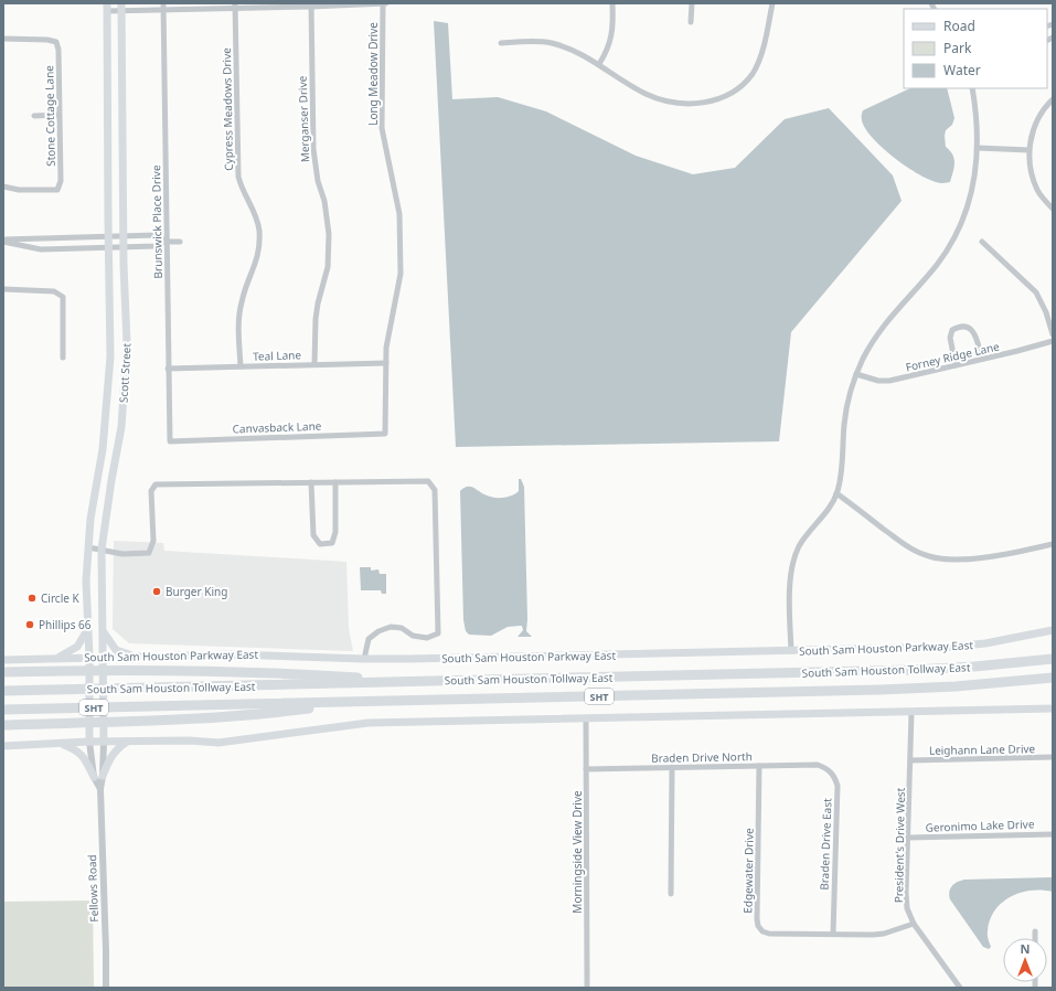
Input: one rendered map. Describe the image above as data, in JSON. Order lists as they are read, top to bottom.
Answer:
{
  "streets": {
    "highway": ["South Sam Houston Tollway East", "SHT"],
    "main road": ["Scott Street", "South Sam Houston Parkway East"],
    "street": [
      "Long Meadow Drive",
      "Cypress Meadows Drive",
      "Stone Cottage Lane",
      "Merganser Drive",
      "Brunswick Place Drive",
      "Teal Lane",
      "Forney Ridge Lane",
      "Canvasback Lane",
      "Leighann Lane Drive",
      "Braden Drive North",
      "Geronimo Lake Drive",
      "Braden Drive East",
      "President's Drive West",
      "Morningside View Drive",
      "Edgewater Drive",
      "Fellows Road"
    ]
  },
  "crossings": [
    ["Long Meadow Drive", "Teal Lane"],
    ["Long Meadow Drive", "Canvasback Lane"],
    ["Cypress Meadows Drive", "Teal Lane"],
    ["Merganser Drive", "Teal Lane"],
    ["Brunswick Place Drive", "Teal Lane"],
    ["Brunswick Place Drive", "Canvasback Lane"],
    ["Scott Street", "South Sam Houston Parkway East"],
    ["Scott Street", "Fellows Road"],
    ["Leighann Lane Drive", "President's Drive West"],
    ["Braden Drive North", "Braden Drive East"],
    ["Braden Drive North", "Morningside View Drive"],
    ["Braden Drive North", "Edgewater Drive"],
    ["Geronimo Lake Drive", "President's Drive West"],
    ["Braden Drive East", "Edgewater Drive"]
  ],
  "places": ["Burger King", "Circle K", "Phillips 66"],
  "legend": ["Road", "Park", "Water"],
  "north": "top"
}
